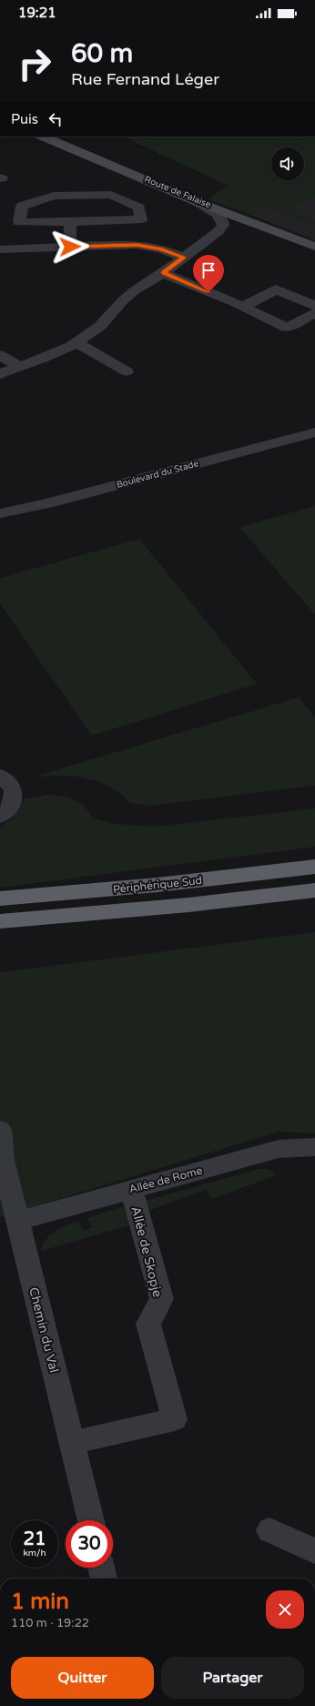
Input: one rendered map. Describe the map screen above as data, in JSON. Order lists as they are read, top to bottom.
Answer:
{
  "streets": {
    "highway": ["Périphérique Sud"],
    "main road": ["Route de Falaise"],
    "street": [
      "Boulevard du Stade",
      "Allée de Rome",
      "Allée de Skopje",
      "Chemin du Val"
    ]
  },
  "crossings": [
    ["Allée de Rome", "Allée de Skopje"],
    ["Allée de Rome", "Chemin du Val"],
    ["Allée de Skopje", "Chemin du Val"]
  ],
  "page": {
    "status": "19:21",
    "turn": ["60 m", "Rue Fernand Léger"],
    "then": "Puis",
    "speed": "21 km/h",
    "limit": "30",
    "heading": ["1 min", "110 m · 19:22"],
    "buttons": ["Quitter", "Partager"]
  }
}
